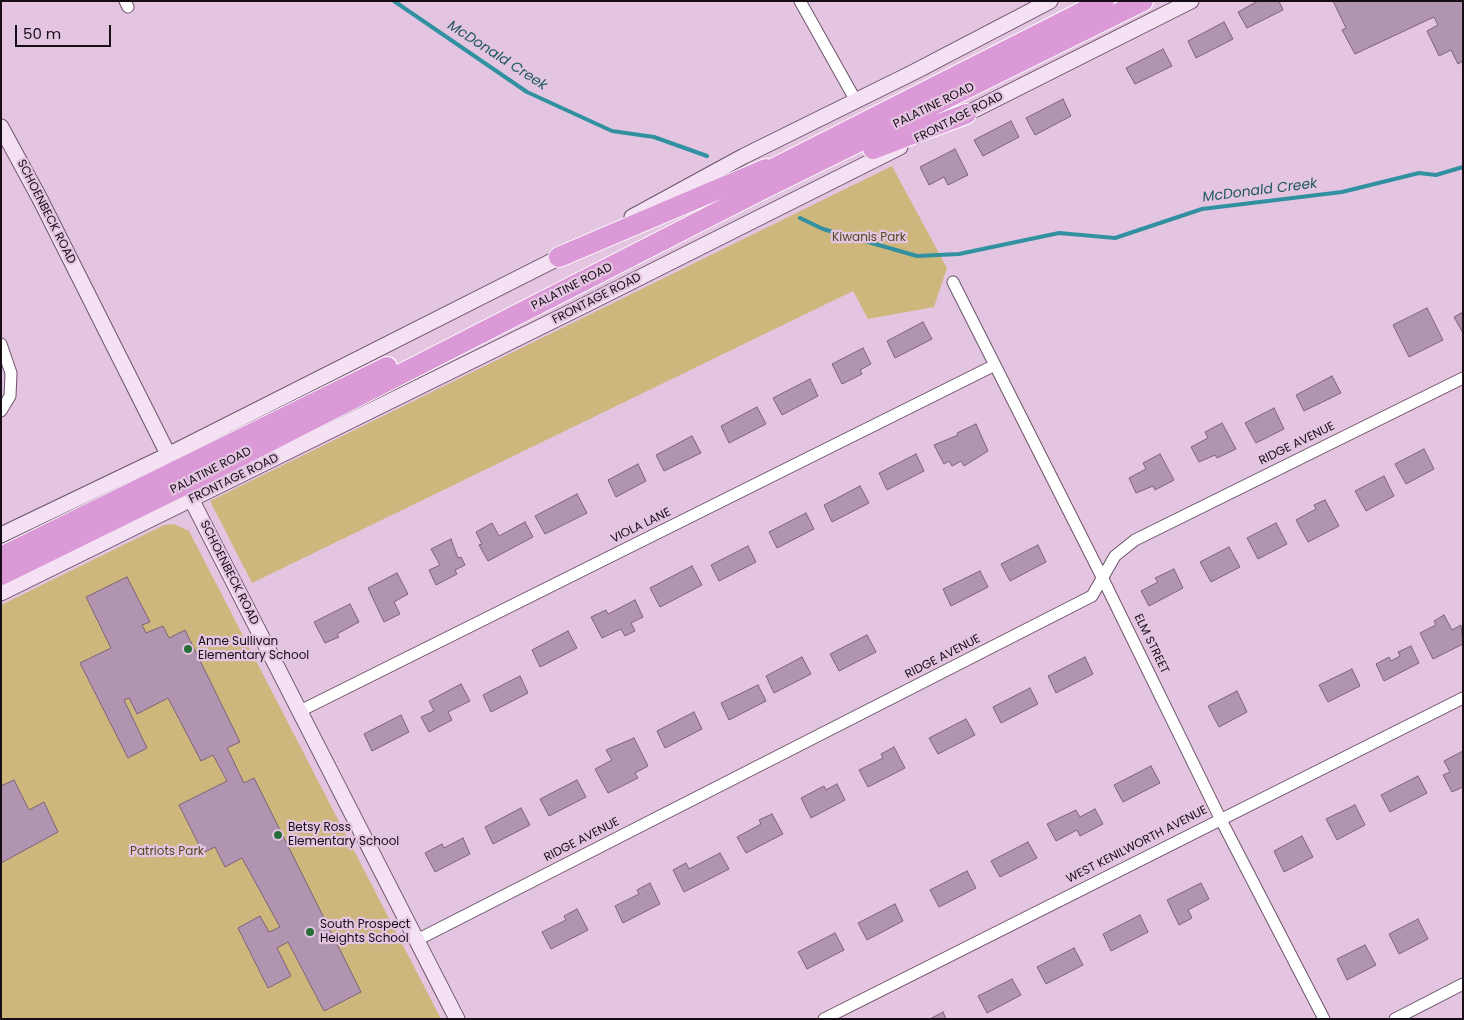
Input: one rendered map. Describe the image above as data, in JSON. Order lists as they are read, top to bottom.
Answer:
{
  "streets": {
    "highway": ["PALATINE ROAD"],
    "street": [
      "FRONTAGE ROAD",
      "SCHOENBECK ROAD",
      "RIDGE AVENUE",
      "VIOLA LANE",
      "ELM STREET",
      "WEST KENILWORTH AVENUE"
    ]
  },
  "crossings": [
    ["PALATINE ROAD", "FRONTAGE ROAD"],
    ["PALATINE ROAD", "SCHOENBECK ROAD"],
    ["FRONTAGE ROAD", "SCHOENBECK ROAD"],
    ["SCHOENBECK ROAD", "RIDGE AVENUE"],
    ["SCHOENBECK ROAD", "VIOLA LANE"],
    ["RIDGE AVENUE", "ELM STREET"],
    ["VIOLA LANE", "ELM STREET"],
    ["ELM STREET", "WEST KENILWORTH AVENUE"]
  ],
  "water": ["McDonald Creek"],
  "parks": ["Kiwanis Park", "Patriots Park"],
  "places": ["Anne Sullivan Elementary School", "Betsy Ross Elementary School", "South Prospect Heights School"],
  "scale_bar": "50 m"
}
